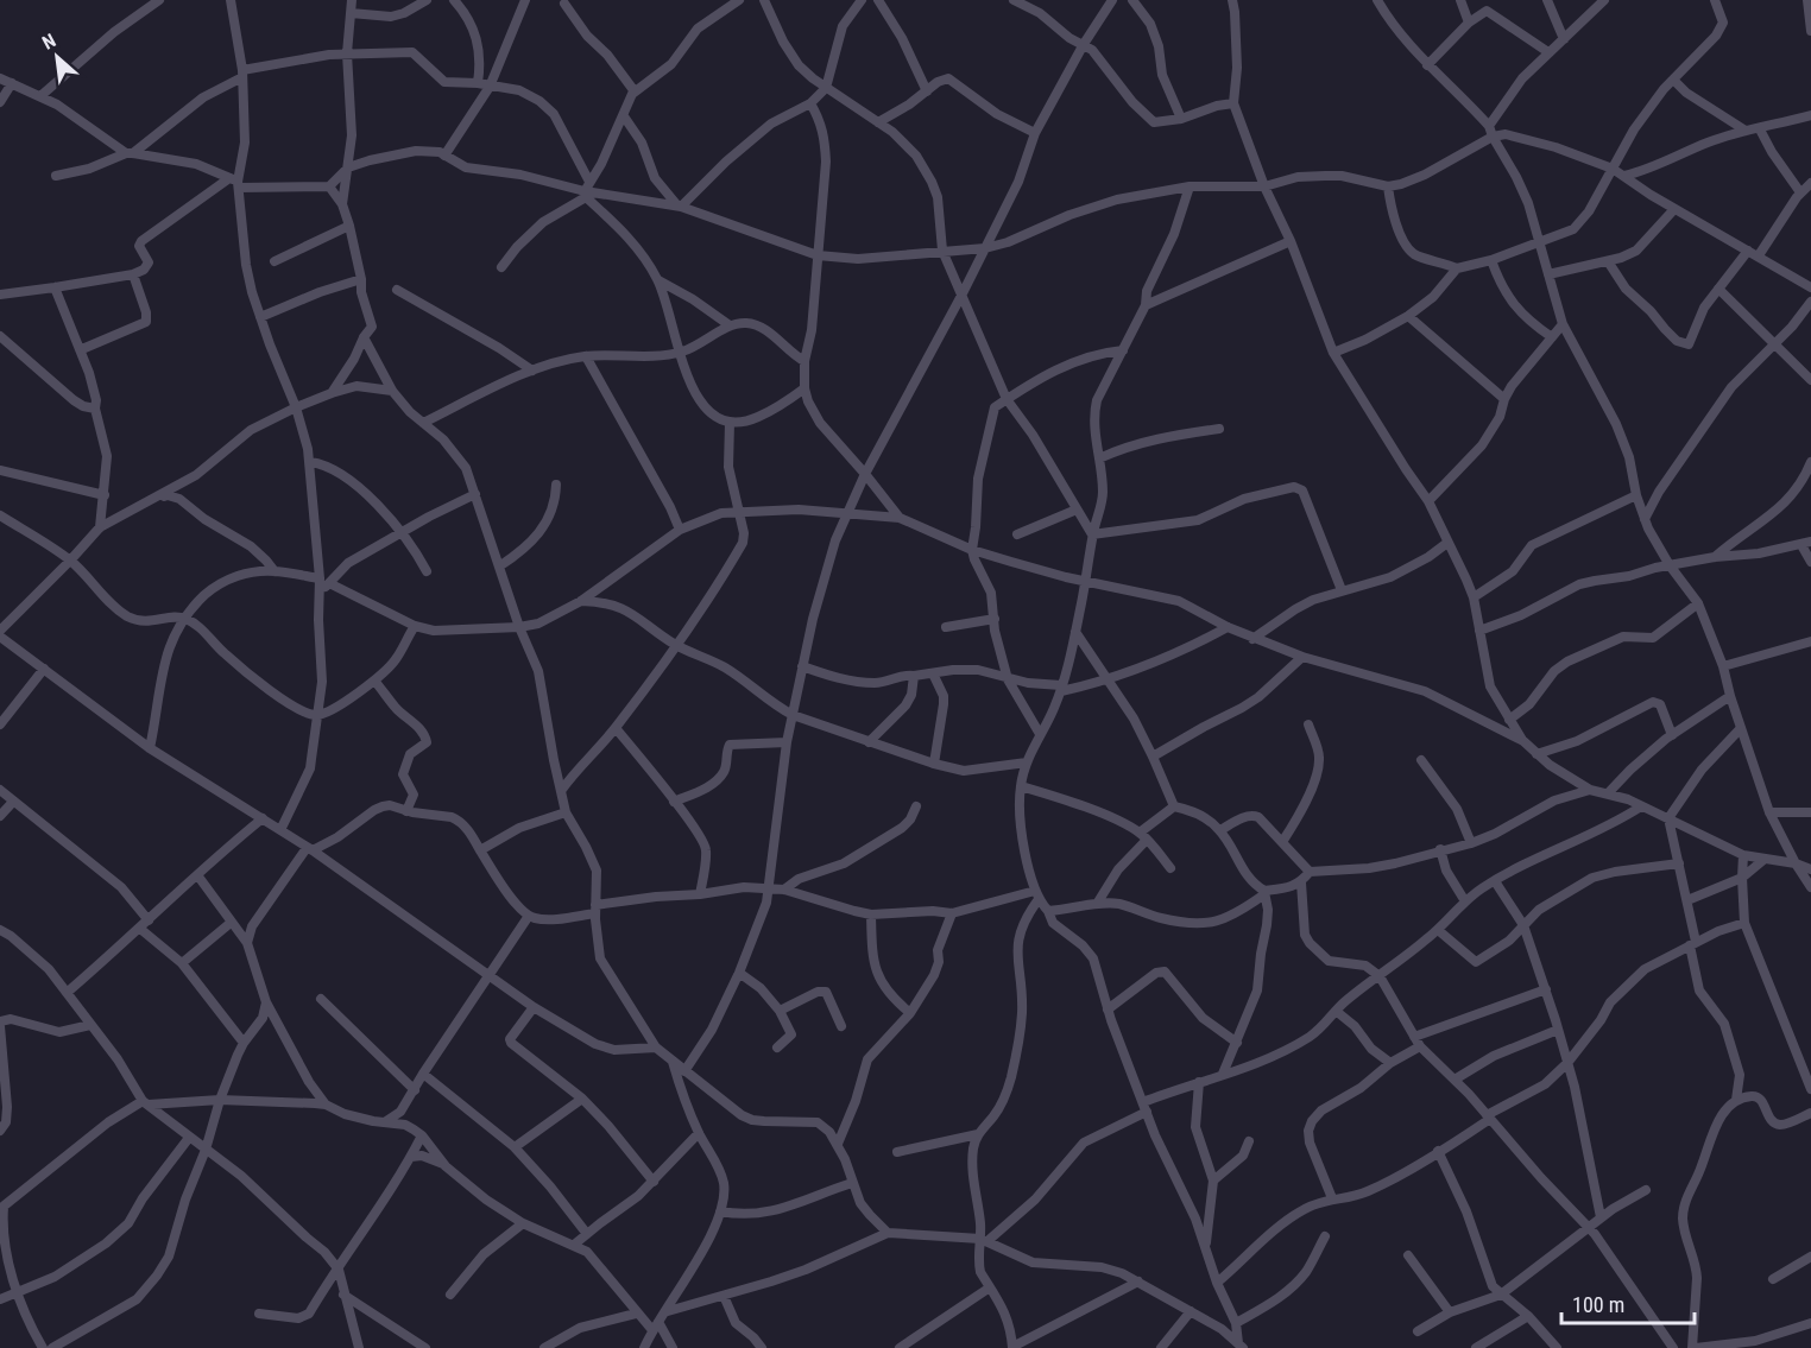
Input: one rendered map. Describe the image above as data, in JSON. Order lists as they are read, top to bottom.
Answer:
{
  "scale_bar": "100 m",
  "north": "top left"
}
